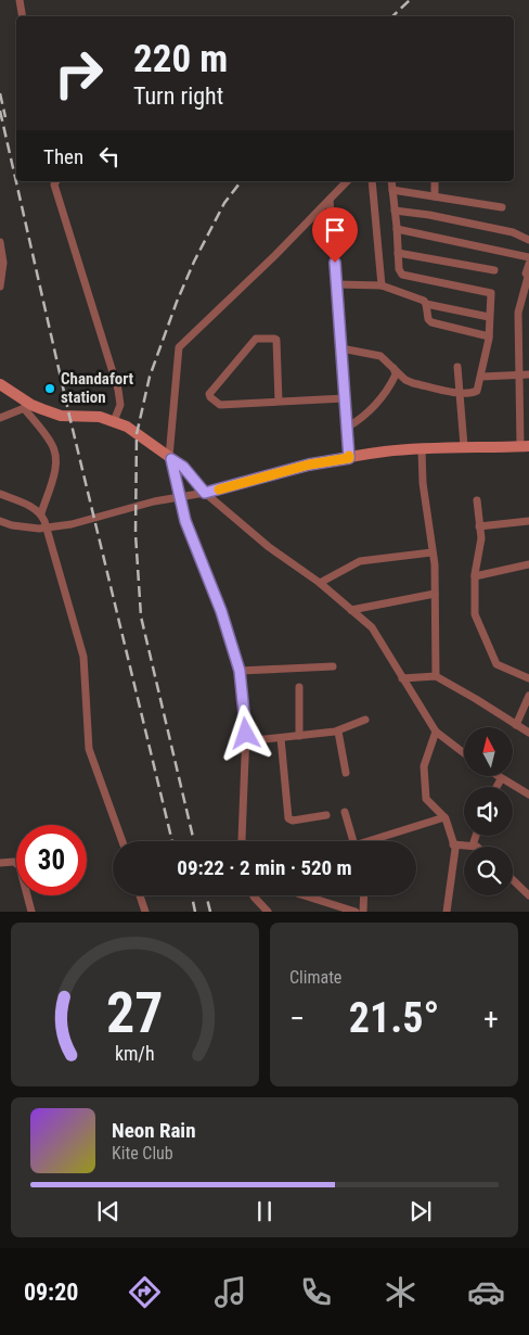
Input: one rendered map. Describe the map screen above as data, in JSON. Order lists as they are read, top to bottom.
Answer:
{
  "places": ["Chandafort station"],
  "north": "top",
  "page": {
    "turn": ["220 m", "Turn right"],
    "then": "Then",
    "limit": "30",
    "trip": "09:22 · 2 min · 520 m",
    "tile": "Climate",
    "heat": ["−", "21.5°", "+"],
    "song": ["Neon Rain", "Kite Club"],
    "tabs": "09:20",
    "gauge": ["27", "km/h"]
  }
}
